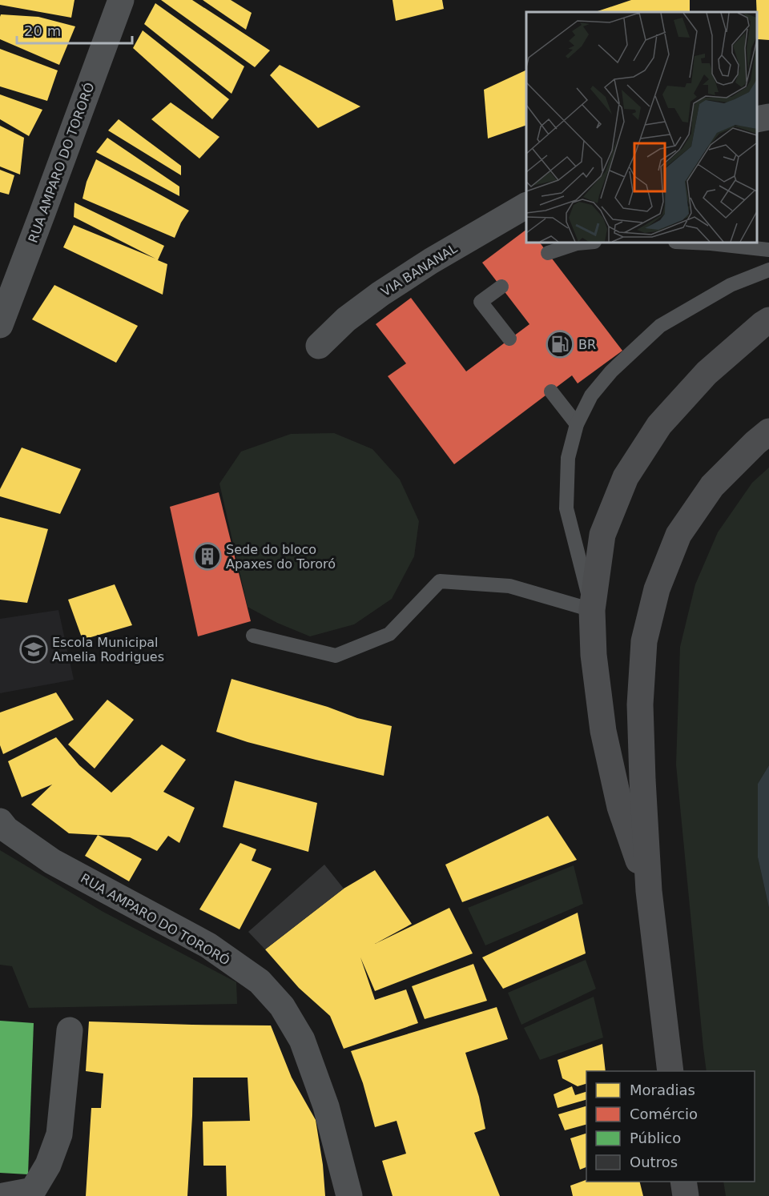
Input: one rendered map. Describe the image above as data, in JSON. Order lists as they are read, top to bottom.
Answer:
{
  "streets": {
    "street": ["RUA AMPARO DO TORORÓ", "VIA BANANAL"]
  },
  "places": {
    "fuel station": ["BR"],
    "building": ["Sede do bloco Apaxes do Tororó"],
    "school or university": ["Escola Municipal Amelia Rodrigues"]
  },
  "legend": [
    "Moradias",
    "Comércio",
    "Público",
    "Outros"
  ],
  "scale_bar": "20 m"
}
